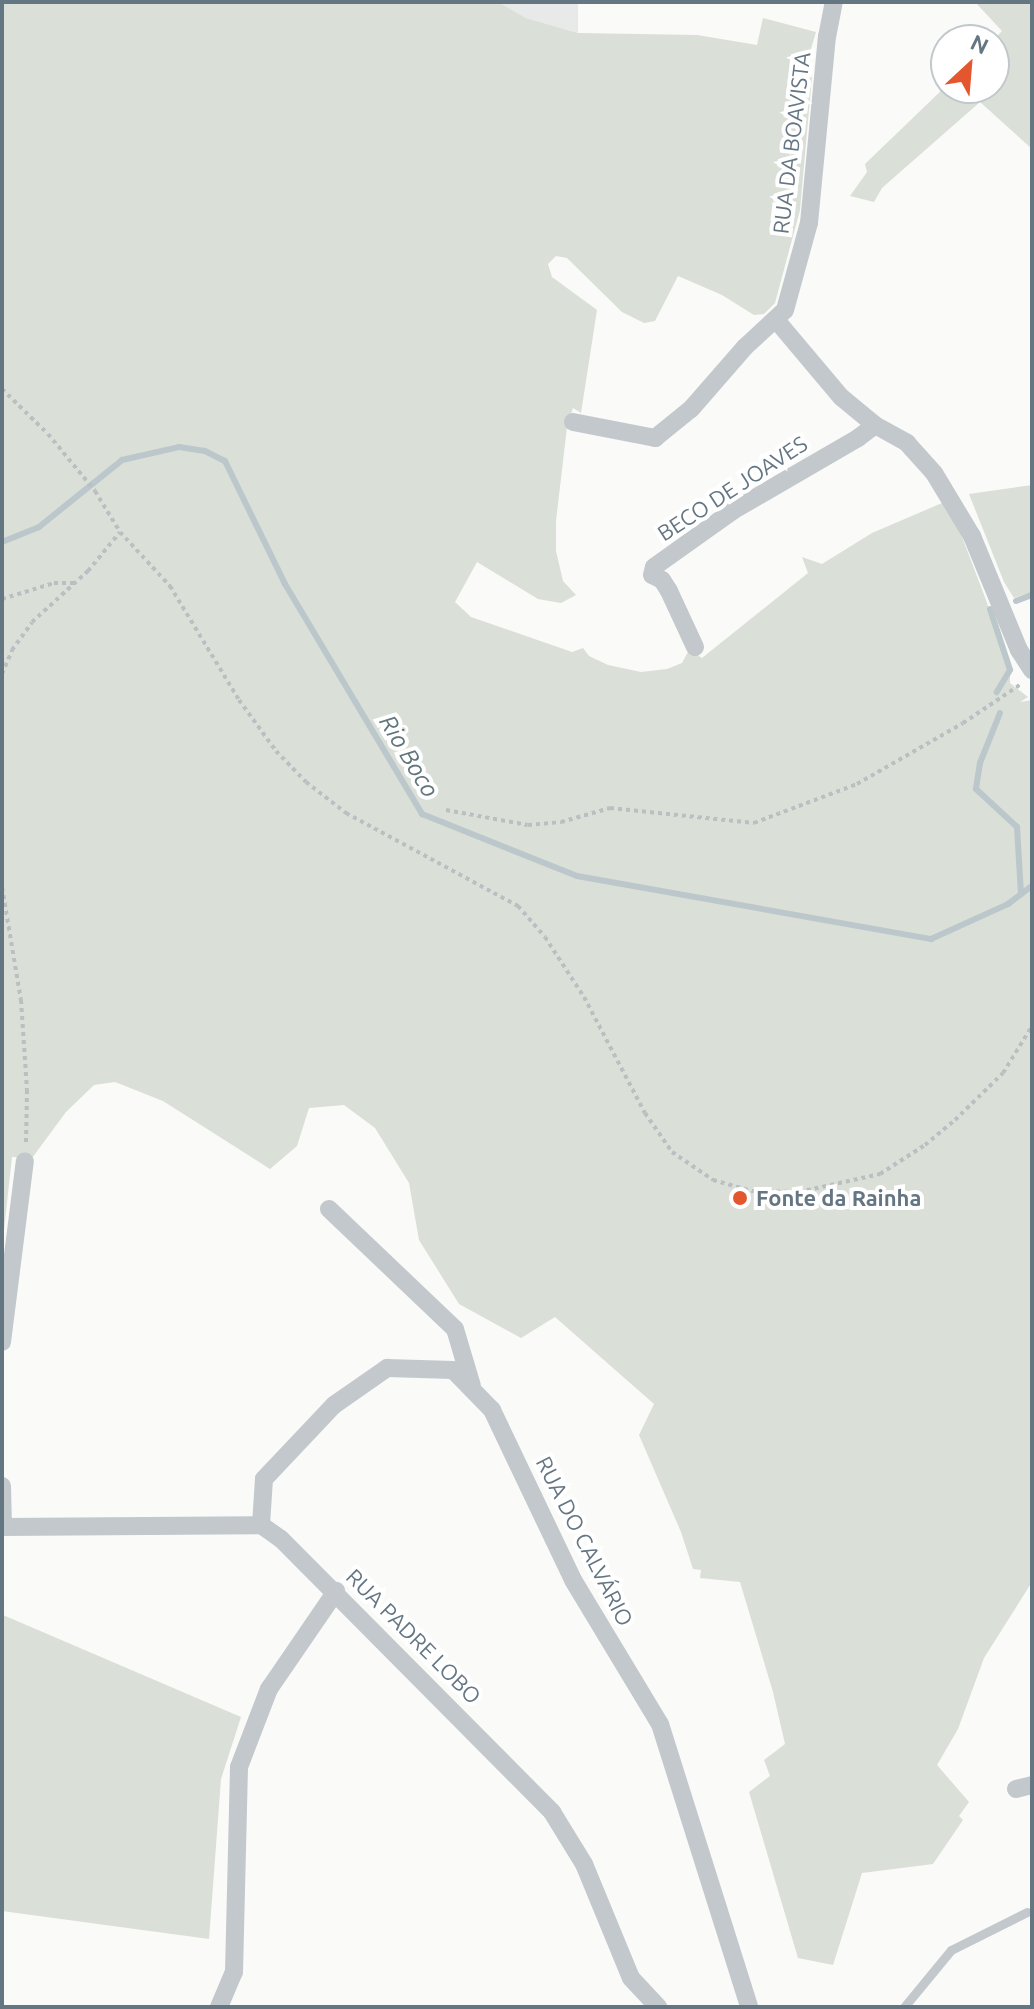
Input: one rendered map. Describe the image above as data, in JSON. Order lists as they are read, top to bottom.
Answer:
{
  "streets": {
    "street": [
      "RUA DA BOAVISTA",
      "BECO DE JOAVES",
      "RUA DO CALVÁRIO",
      "RUA PADRE LOBO"
    ]
  },
  "crossings": [
    ["RUA DO CALVÁRIO", "RUA PADRE LOBO"]
  ],
  "water": ["Rio Boco"],
  "places": ["Fonte da Rainha"],
  "north": "top right"
}
